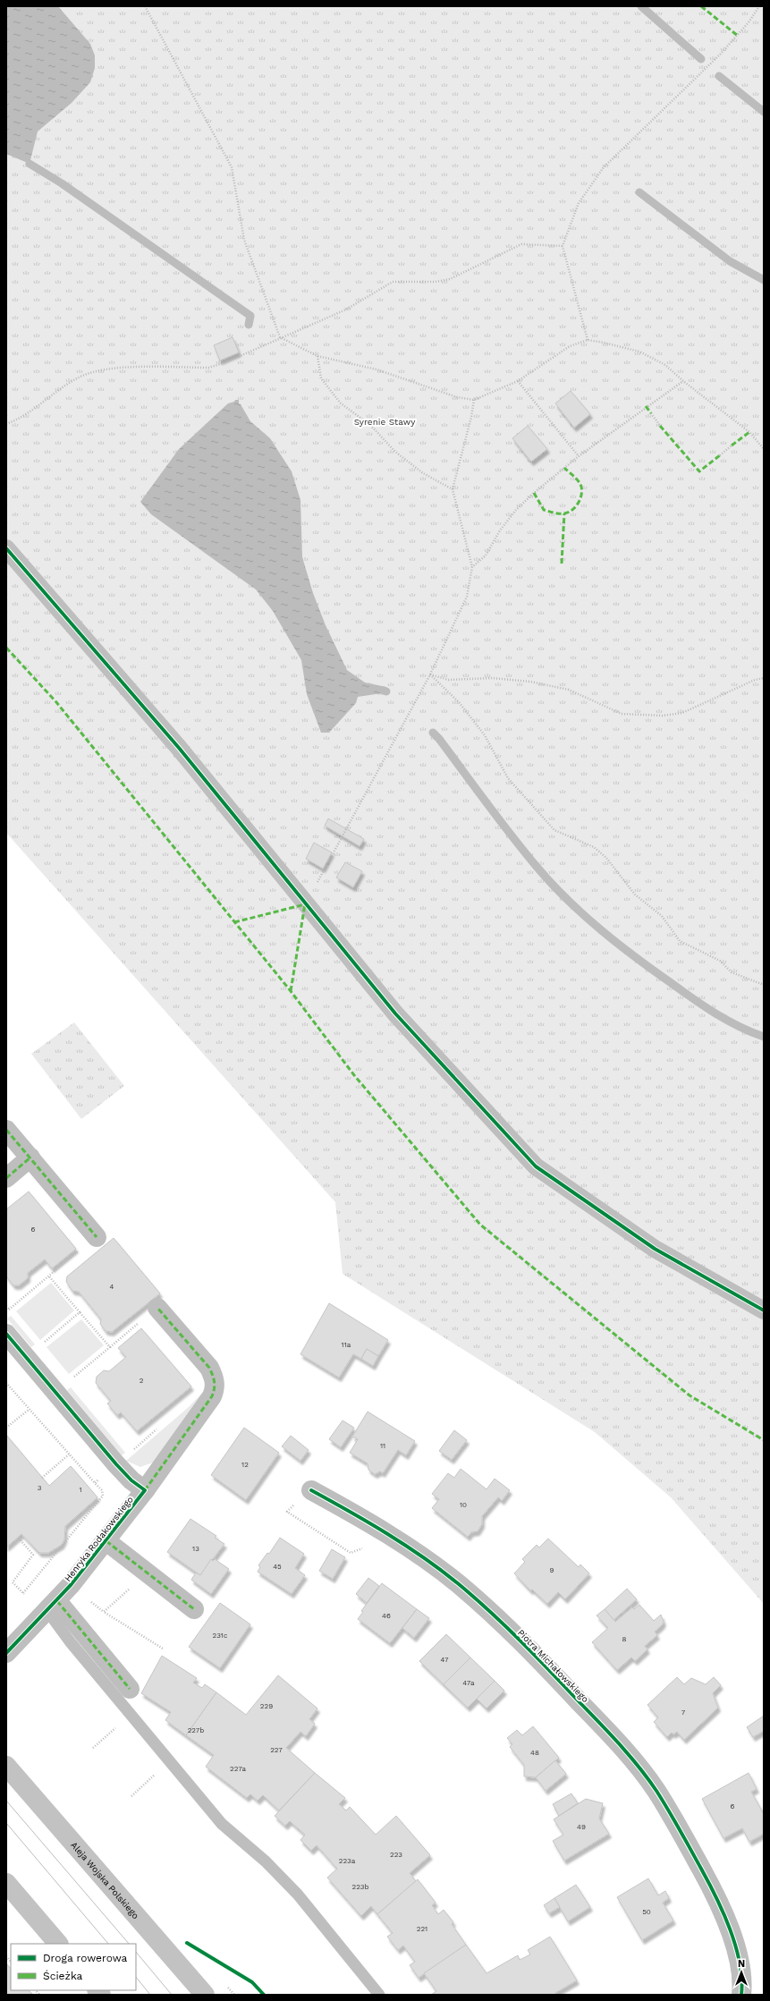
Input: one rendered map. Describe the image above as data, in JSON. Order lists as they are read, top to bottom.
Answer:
{
  "streets": {
    "main road": ["Aleja Wojska Polskiego"],
    "street": ["Henryka Rodakowskiego", "Piotra Michałowskiego"]
  },
  "parks": ["Syrenie Stawy"],
  "house_numbers": [
    "6",
    "4",
    "11a",
    "2",
    "11",
    "12",
    "3",
    "1",
    "10",
    "13",
    "45",
    "9",
    "46",
    "231c",
    "8",
    "47",
    "47a",
    "229",
    "7",
    "227b",
    "227",
    "48",
    "227a",
    "6",
    "49",
    "223",
    "223a",
    "223b",
    "50",
    "221"
  ],
  "legend": ["Droga rowerowa", "Ścieżka"],
  "north": "top"
}
